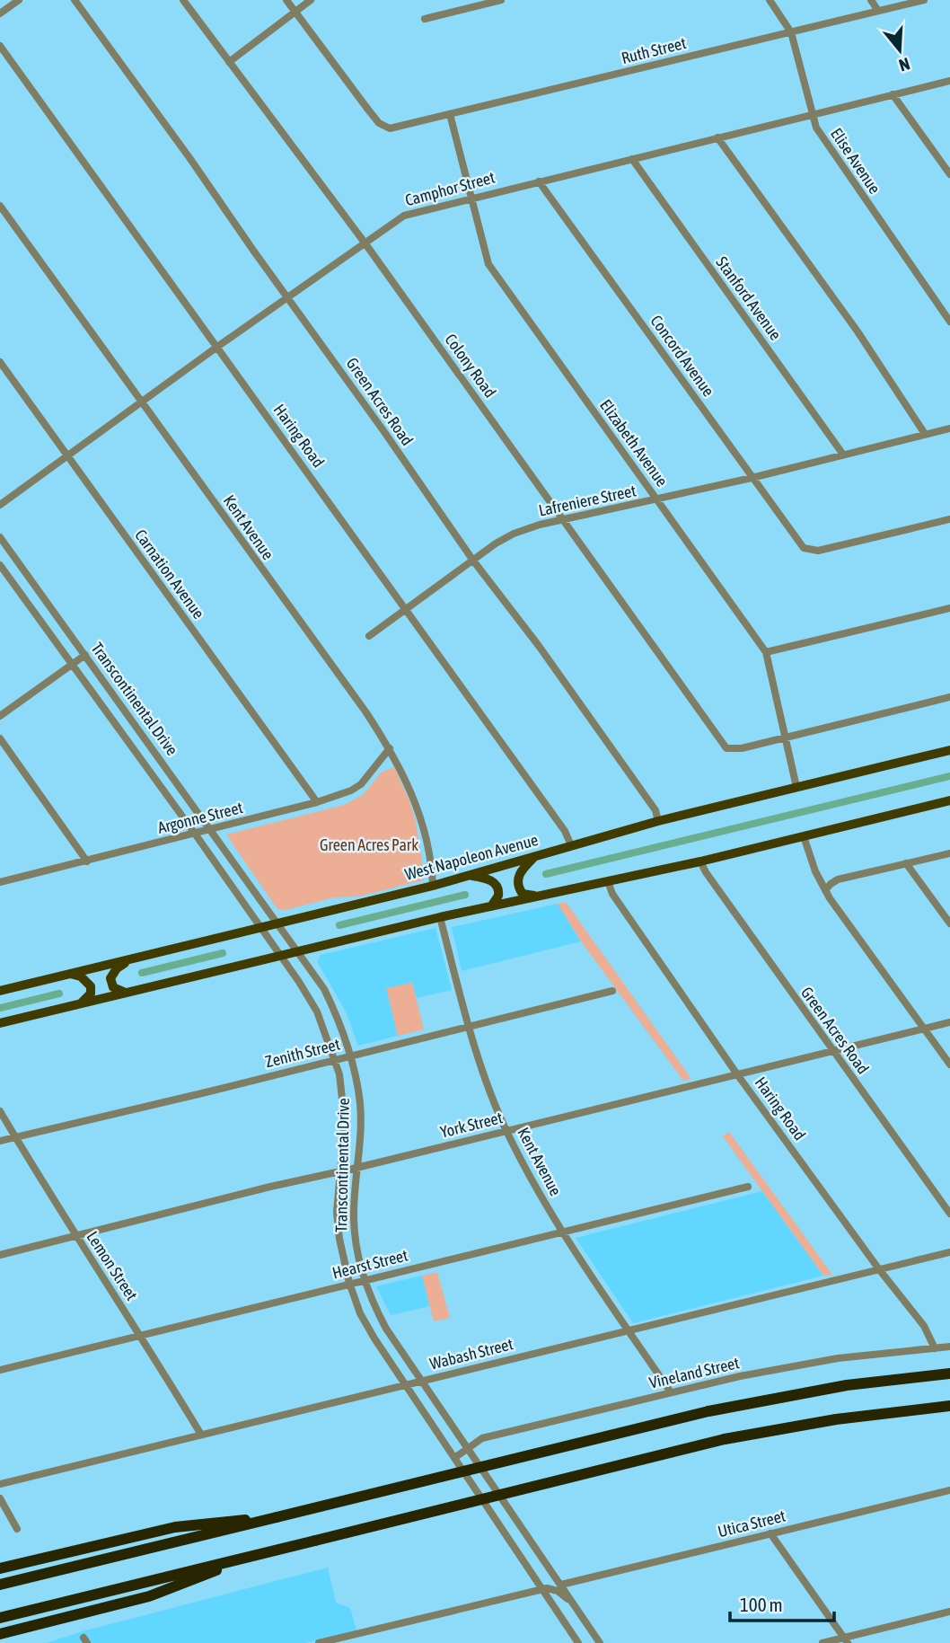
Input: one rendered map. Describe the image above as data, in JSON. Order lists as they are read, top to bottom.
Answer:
{
  "streets": {
    "main road": ["West Napoleon Avenue"],
    "street": [
      "Ruth Street",
      "Elise Avenue",
      "Camphor Street",
      "Stanford Avenue",
      "Concord Avenue",
      "Colony Road",
      "Green Acres Road",
      "Haring Road",
      "Elizabeth Avenue",
      "Lafreniere Street",
      "Kent Avenue",
      "Carnation Avenue",
      "Transcontinental Drive",
      "Argonne Street",
      "Zenith Street",
      "York Street",
      "Hearst Street",
      "Lemon Street",
      "Wabash Street",
      "Vineland Street",
      "Utica Street"
    ]
  },
  "crossings": [
    ["Ruth Street", "Elise Avenue"],
    ["Ruth Street", "Elizabeth Avenue"],
    ["Elise Avenue", "Camphor Street"],
    ["Camphor Street", "Stanford Avenue"],
    ["Camphor Street", "Concord Avenue"],
    ["Camphor Street", "Colony Road"],
    ["Camphor Street", "Green Acres Road"],
    ["Camphor Street", "Haring Road"],
    ["Camphor Street", "Elizabeth Avenue"],
    ["Camphor Street", "Kent Avenue"],
    ["Camphor Street", "Carnation Avenue"],
    ["Stanford Avenue", "Lafreniere Street"],
    ["Concord Avenue", "Lafreniere Street"],
    ["Colony Road", "Elizabeth Avenue"],
    ["Colony Road", "Lafreniere Street"],
    ["Green Acres Road", "Lafreniere Street"],
    ["Green Acres Road", "West Napoleon Avenue"],
    ["Green Acres Road", "York Street"],
    ["Haring Road", "Lafreniere Street"],
    ["Haring Road", "West Napoleon Avenue"],
    ["Haring Road", "York Street"],
    ["Haring Road", "Wabash Street"],
    ["Haring Road", "Vineland Street"],
    ["Elizabeth Avenue", "Lafreniere Street"],
    ["Elizabeth Avenue", "West Napoleon Avenue"],
    ["Kent Avenue", "Argonne Street"],
    ["Kent Avenue", "West Napoleon Avenue"],
    ["Kent Avenue", "Zenith Street"],
    ["Kent Avenue", "York Street"],
    ["Kent Avenue", "Hearst Street"],
    ["Kent Avenue", "Wabash Street"],
    ["Kent Avenue", "Vineland Street"],
    ["Carnation Avenue", "Argonne Street"],
    ["Transcontinental Drive", "Argonne Street"],
    ["Transcontinental Drive", "West Napoleon Avenue"],
    ["Transcontinental Drive", "Zenith Street"],
    ["Transcontinental Drive", "York Street"],
    ["Transcontinental Drive", "Hearst Street"],
    ["Transcontinental Drive", "Wabash Street"],
    ["Transcontinental Drive", "Vineland Street"],
    ["Transcontinental Drive", "Utica Street"],
    ["Zenith Street", "Lemon Street"],
    ["York Street", "Lemon Street"],
    ["Hearst Street", "Lemon Street"],
    ["Lemon Street", "Wabash Street"]
  ],
  "parks": ["Green Acres Park"],
  "scale_bar": "100 m",
  "north": "bottom"
}
